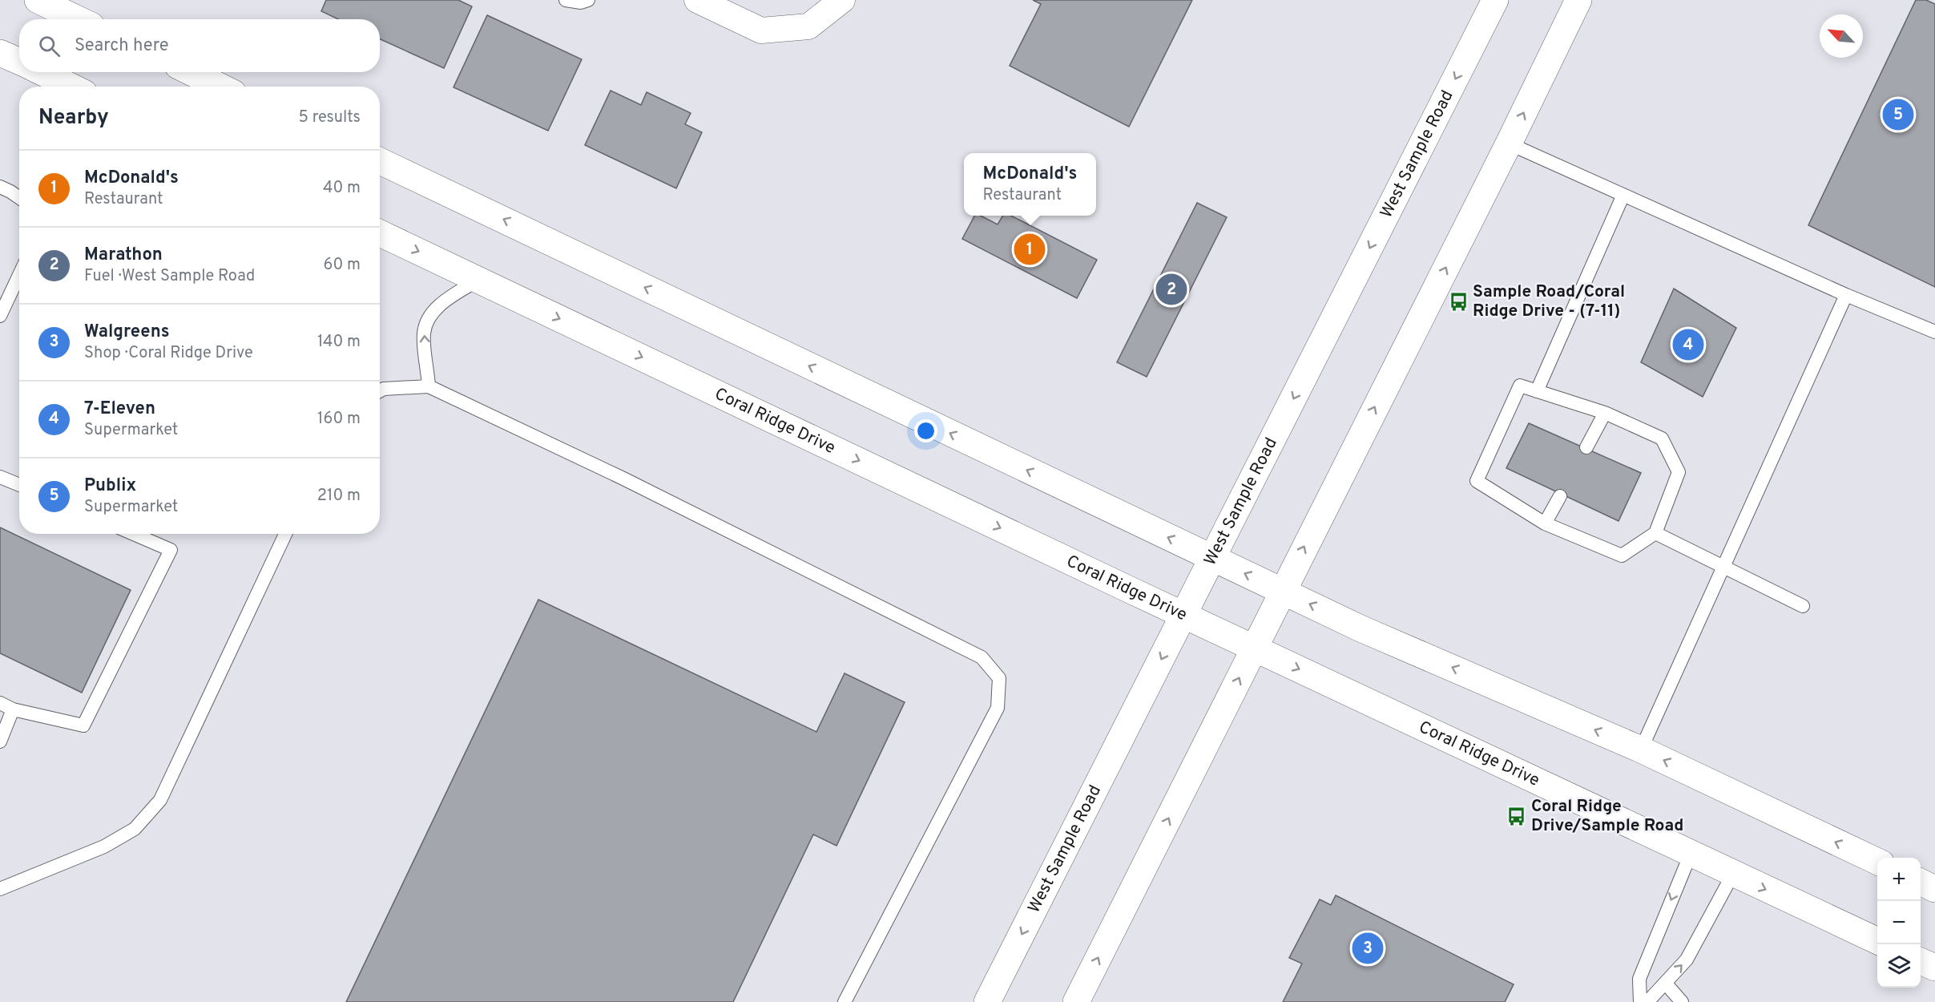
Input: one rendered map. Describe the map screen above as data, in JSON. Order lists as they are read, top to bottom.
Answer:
{
  "streets": {
    "main road": ["West Sample Road", "Coral Ridge Drive"]
  },
  "crossings": [
    ["West Sample Road", "Coral Ridge Drive"]
  ],
  "places": {
    "bus stop": ["Sample Road/Coral Ridge Drive - (7-11)", "Coral Ridge Drive/Sample Road"]
  },
  "north": "top left",
  "page": {
    "search": "Search here",
    "heading": ["Nearby", "5 results"],
    "pins": [
      "5",
      "1",
      "2",
      "4",
      "3"
    ],
    "list": [
      {
        "mark": "1",
        "name": "McDonald's",
        "note": "Restaurant",
        "value": "40 m"
      },
      {
        "mark": "2",
        "name": "Marathon",
        "note": "Fuel · West Sample Road",
        "value": "60 m"
      },
      {
        "mark": "3",
        "name": "Walgreens",
        "note": "Shop · Coral Ridge Drive",
        "value": "140 m"
      },
      {
        "mark": "4",
        "name": "7-Eleven",
        "note": "Supermarket",
        "value": "160 m"
      },
      {
        "mark": "5",
        "name": "Publix",
        "note": "Supermarket",
        "value": "210 m"
      }
    ],
    "popup": ["McDonald's", "Restaurant"],
    "map_buttons": ["+", "−"]
  }
}
